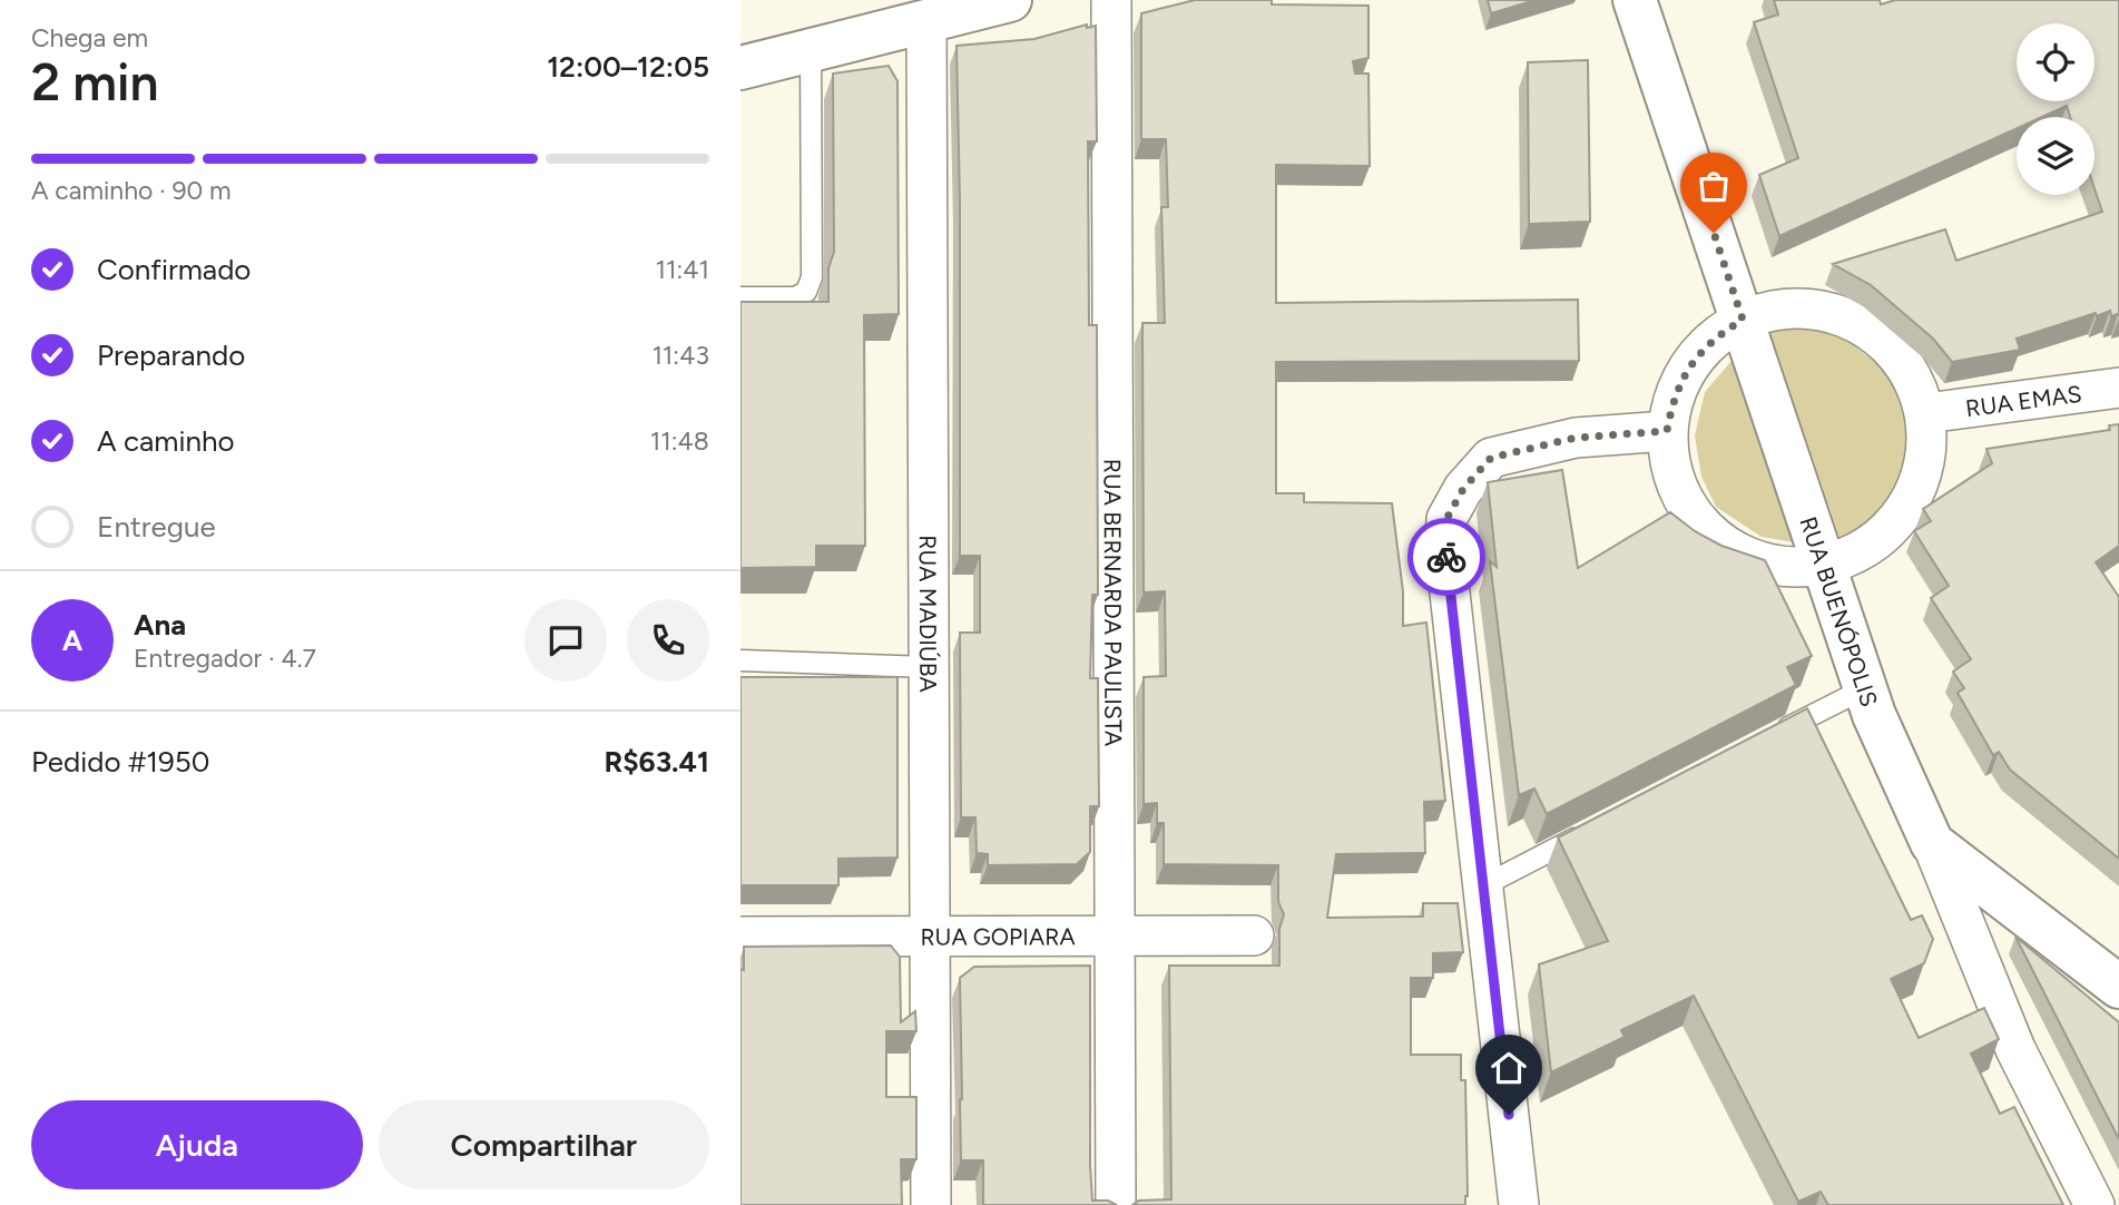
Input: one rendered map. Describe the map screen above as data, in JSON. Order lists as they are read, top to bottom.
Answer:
{
  "streets": {
    "street": [
      "RUA EMAS",
      "RUA BERNARDA PAULISTA",
      "RUA MADIÚBA",
      "RUA BUENÓPOLIS",
      "RUA GOPIARA"
    ]
  },
  "crossings": [
    ["RUA BERNARDA PAULISTA", "RUA GOPIARA"],
    ["RUA MADIÚBA", "RUA GOPIARA"]
  ],
  "page": {
    "heading": ["2 min", "Chega em", "12:00–12:05"],
    "panel": [
      "Ana",
      "Entregador · 4.7",
      "Pedido #1950",
      "R$63.41"
    ],
    "bar": "A caminho · 90 m",
    "list": [
      ["Confirmado", "11:41"],
      ["Preparando", "11:43"],
      ["A caminho", "11:48"],
      "Entregue"
    ],
    "round": "A",
    "buttons": ["Ajuda", "Compartilhar"]
  }
}
